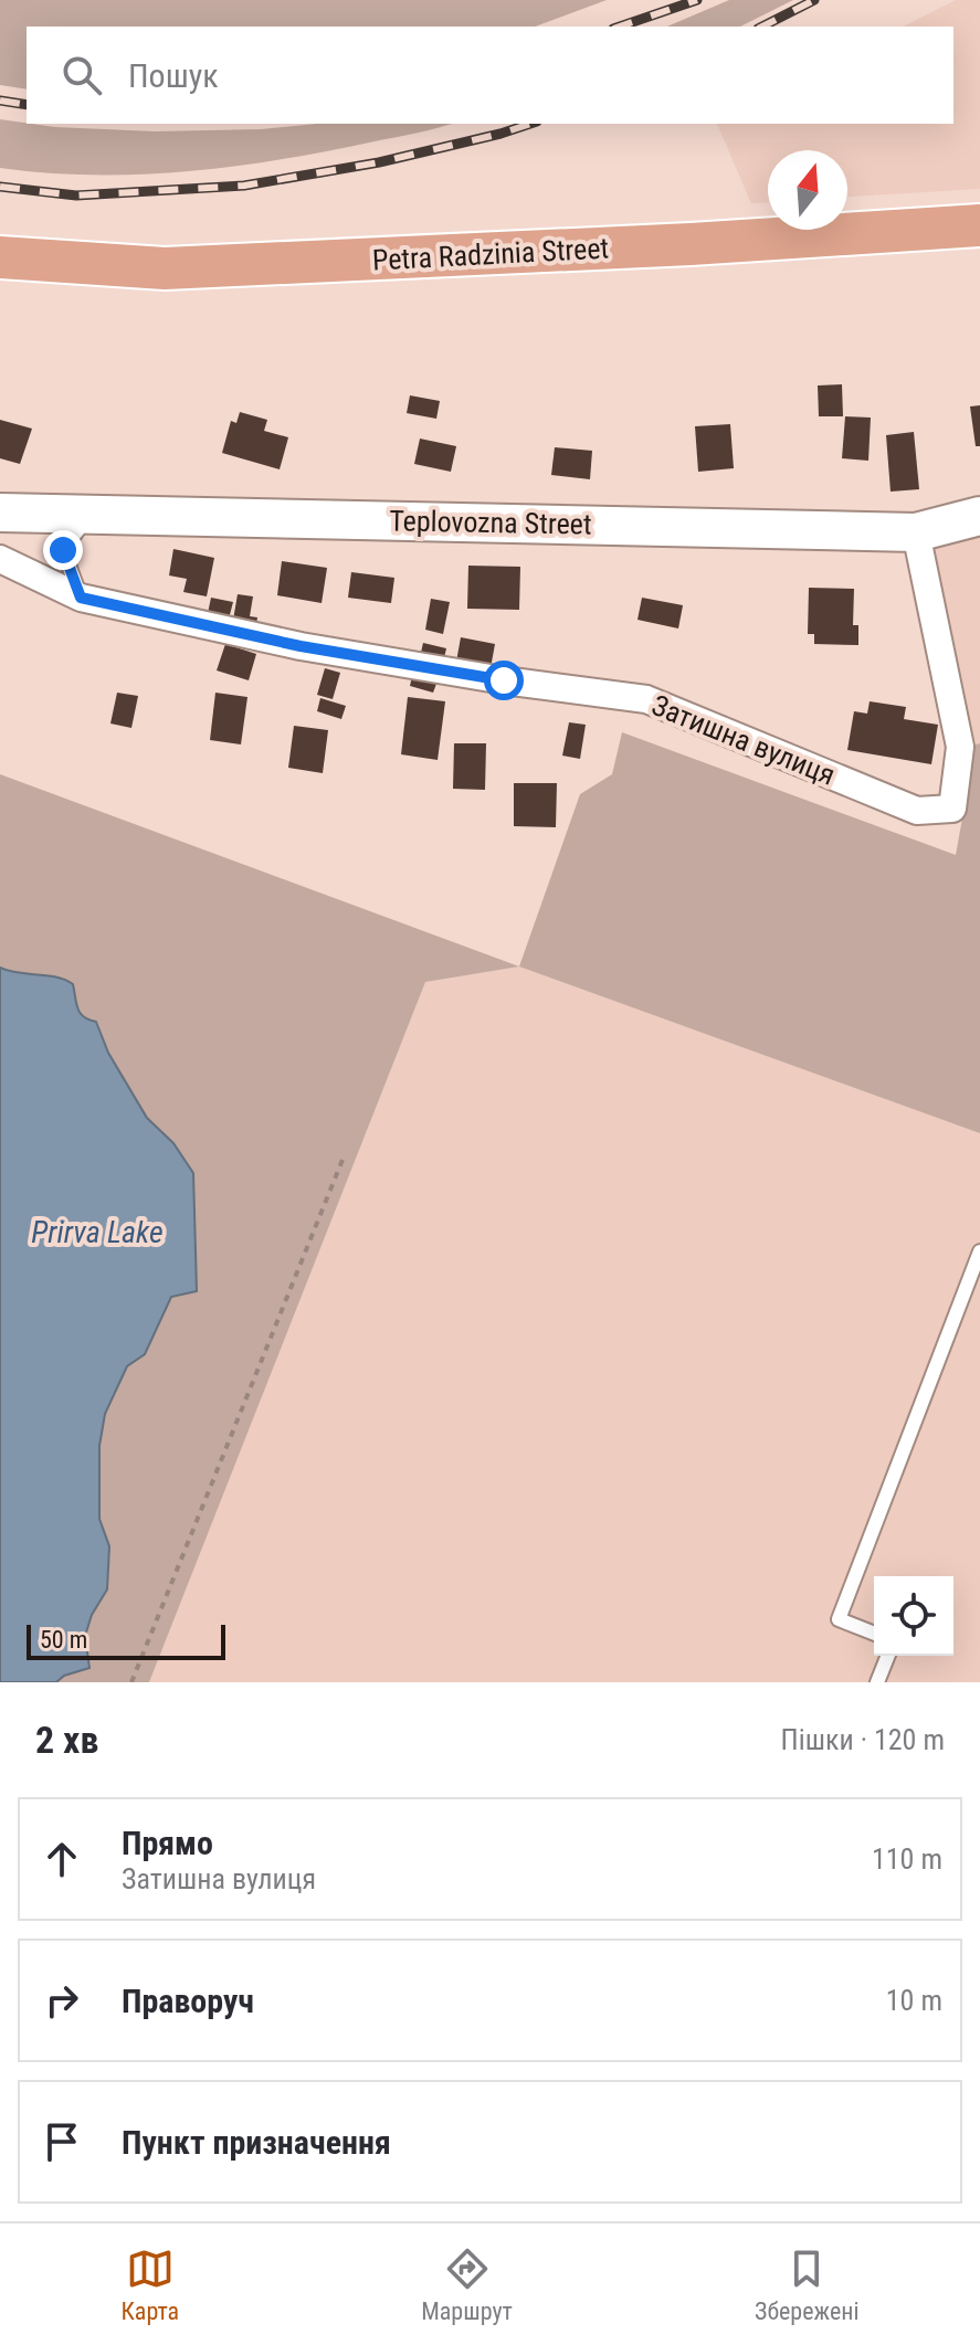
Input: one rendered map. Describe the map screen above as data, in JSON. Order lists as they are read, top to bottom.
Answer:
{
  "streets": {
    "main road": ["Petra Radzinia Street"],
    "street": ["Teplovozna Street", "Затишна вулиця"]
  },
  "crossings": [
    ["Teplovozna Street", "Затишна вулиця"]
  ],
  "water": ["Prirva Lake"],
  "scale_bar": "50 m",
  "north": "top",
  "page": {
    "search": "Пошук",
    "scale": "50 m",
    "heading": ["2 хв", "Пішки · 120 m"],
    "list": [
      ["Прямо", "Затишна вулиця", "110 m"],
      ["Праворуч", "10 m"],
      "Пункт призначення"
    ],
    "nav": ["Карта", "Маршрут", "Збережені"]
  }
}
